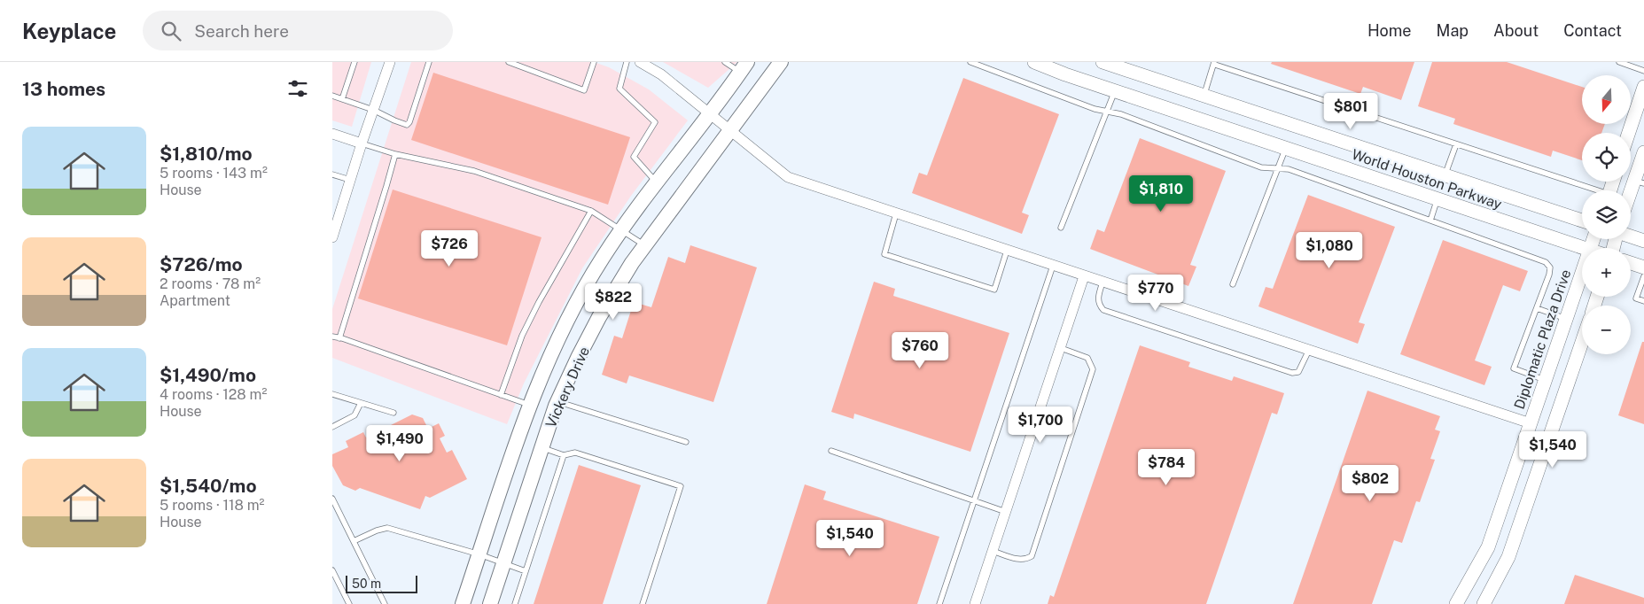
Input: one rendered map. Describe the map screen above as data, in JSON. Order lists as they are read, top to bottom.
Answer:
{
  "streets": {
    "main road": ["Vickery Drive"],
    "street": ["World Houston Parkway", "Diplomatic Plaza Drive"]
  },
  "scale_bar": "50 m",
  "north": "bottom",
  "page": {
    "header": "Keyplace",
    "search": "Search here",
    "nav": [
      "Home",
      "Map",
      "About",
      "Contact"
    ],
    "heading": "13 homes",
    "map_buttons": ["+", "−"],
    "price": [
      "$801",
      "$1,810",
      "$726",
      "$1,080",
      "$770",
      "$822",
      "$760",
      "$1,700",
      "$1,490",
      "$1,540",
      "$784",
      "$802",
      "$1,540"
    ],
    "list": [
      {
        "name": "$1,810/mo",
        "note": "5 rooms · 143 m² · House"
      },
      {
        "name": "$726/mo",
        "note": "2 rooms · 78 m² · Apartment"
      },
      {
        "name": "$1,490/mo",
        "note": "4 rooms · 128 m² · House"
      },
      {
        "name": "$1,540/mo",
        "note": "5 rooms · 118 m² · House"
      }
    ],
    "scale": "50 m"
  }
}
